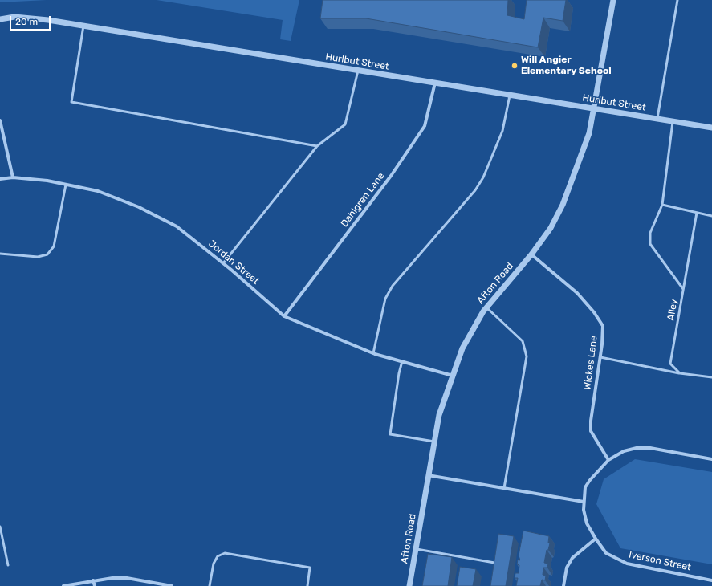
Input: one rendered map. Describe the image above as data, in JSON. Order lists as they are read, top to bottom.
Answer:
{
  "streets": {
    "street": [
      "Hurlbut Street",
      "Dahlgren Lane",
      "Jordan Street",
      "Afton Road",
      "Wickes Lane",
      "Iverson Street"
    ],
    "lane": ["Alley"]
  },
  "crossings": [
    ["Hurlbut Street", "Dahlgren Lane"],
    ["Hurlbut Street", "Afton Road"],
    ["Dahlgren Lane", "Jordan Street"],
    ["Jordan Street", "Afton Road"],
    ["Afton Road", "Wickes Lane"],
    ["Wickes Lane", "Iverson Street"]
  ],
  "places": ["Will Angier Elementary School"],
  "scale_bar": "20 m"
}
